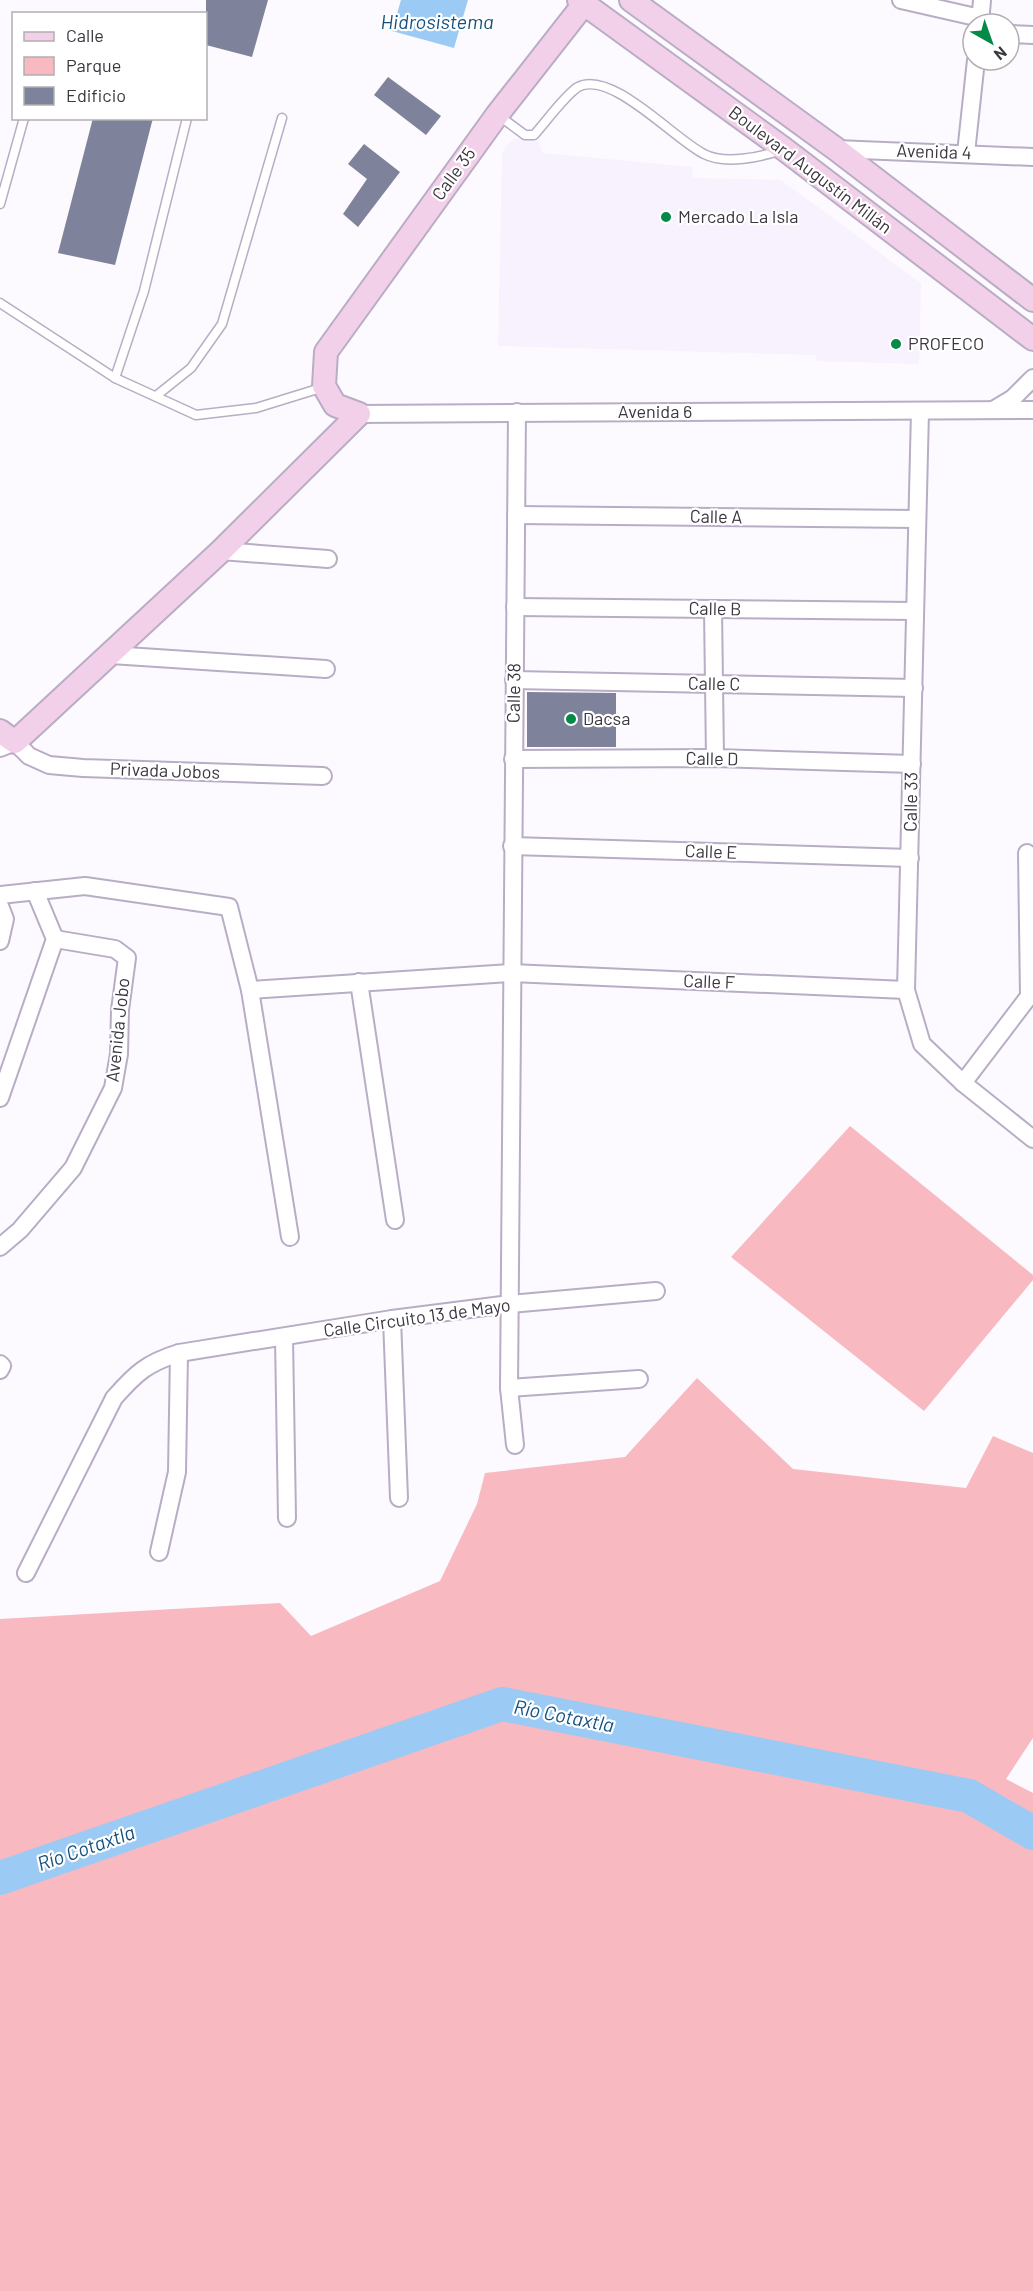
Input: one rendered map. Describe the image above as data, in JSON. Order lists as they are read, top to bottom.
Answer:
{
  "streets": {
    "street": [
      "Avenida 4",
      "Boulevard Augustín Millán",
      "Calle 35",
      "Avenida 6",
      "Calle A",
      "Calle B",
      "Calle C",
      "Calle 38",
      "Calle D",
      "Privada Jobos",
      "Calle 33",
      "Calle E",
      "Calle F",
      "Avenida Jobo",
      "Calle Circuito 13 de Mayo"
    ]
  },
  "crossings": [
    ["Avenida 4", "Boulevard Augustín Millán"],
    ["Boulevard Augustín Millán", "Calle 35"],
    ["Calle 35", "Avenida 6"],
    ["Avenida 6", "Calle 38"],
    ["Avenida 6", "Calle 33"],
    ["Calle A", "Calle 38"],
    ["Calle A", "Calle 33"],
    ["Calle B", "Calle 38"],
    ["Calle B", "Calle 33"],
    ["Calle C", "Calle 38"],
    ["Calle C", "Calle 33"],
    ["Calle 38", "Calle D"],
    ["Calle 38", "Calle E"],
    ["Calle 38", "Calle F"],
    ["Calle 38", "Calle Circuito 13 de Mayo"],
    ["Calle D", "Calle 33"],
    ["Calle 33", "Calle E"],
    ["Calle 33", "Calle F"]
  ],
  "water": ["Hidrosistema", "Río Cotaxtla"],
  "places": ["Mercado La Isla", "PROFECO", "Dacsa"],
  "legend": ["Calle", "Parque", "Edificio"],
  "north": "bottom right"
}
